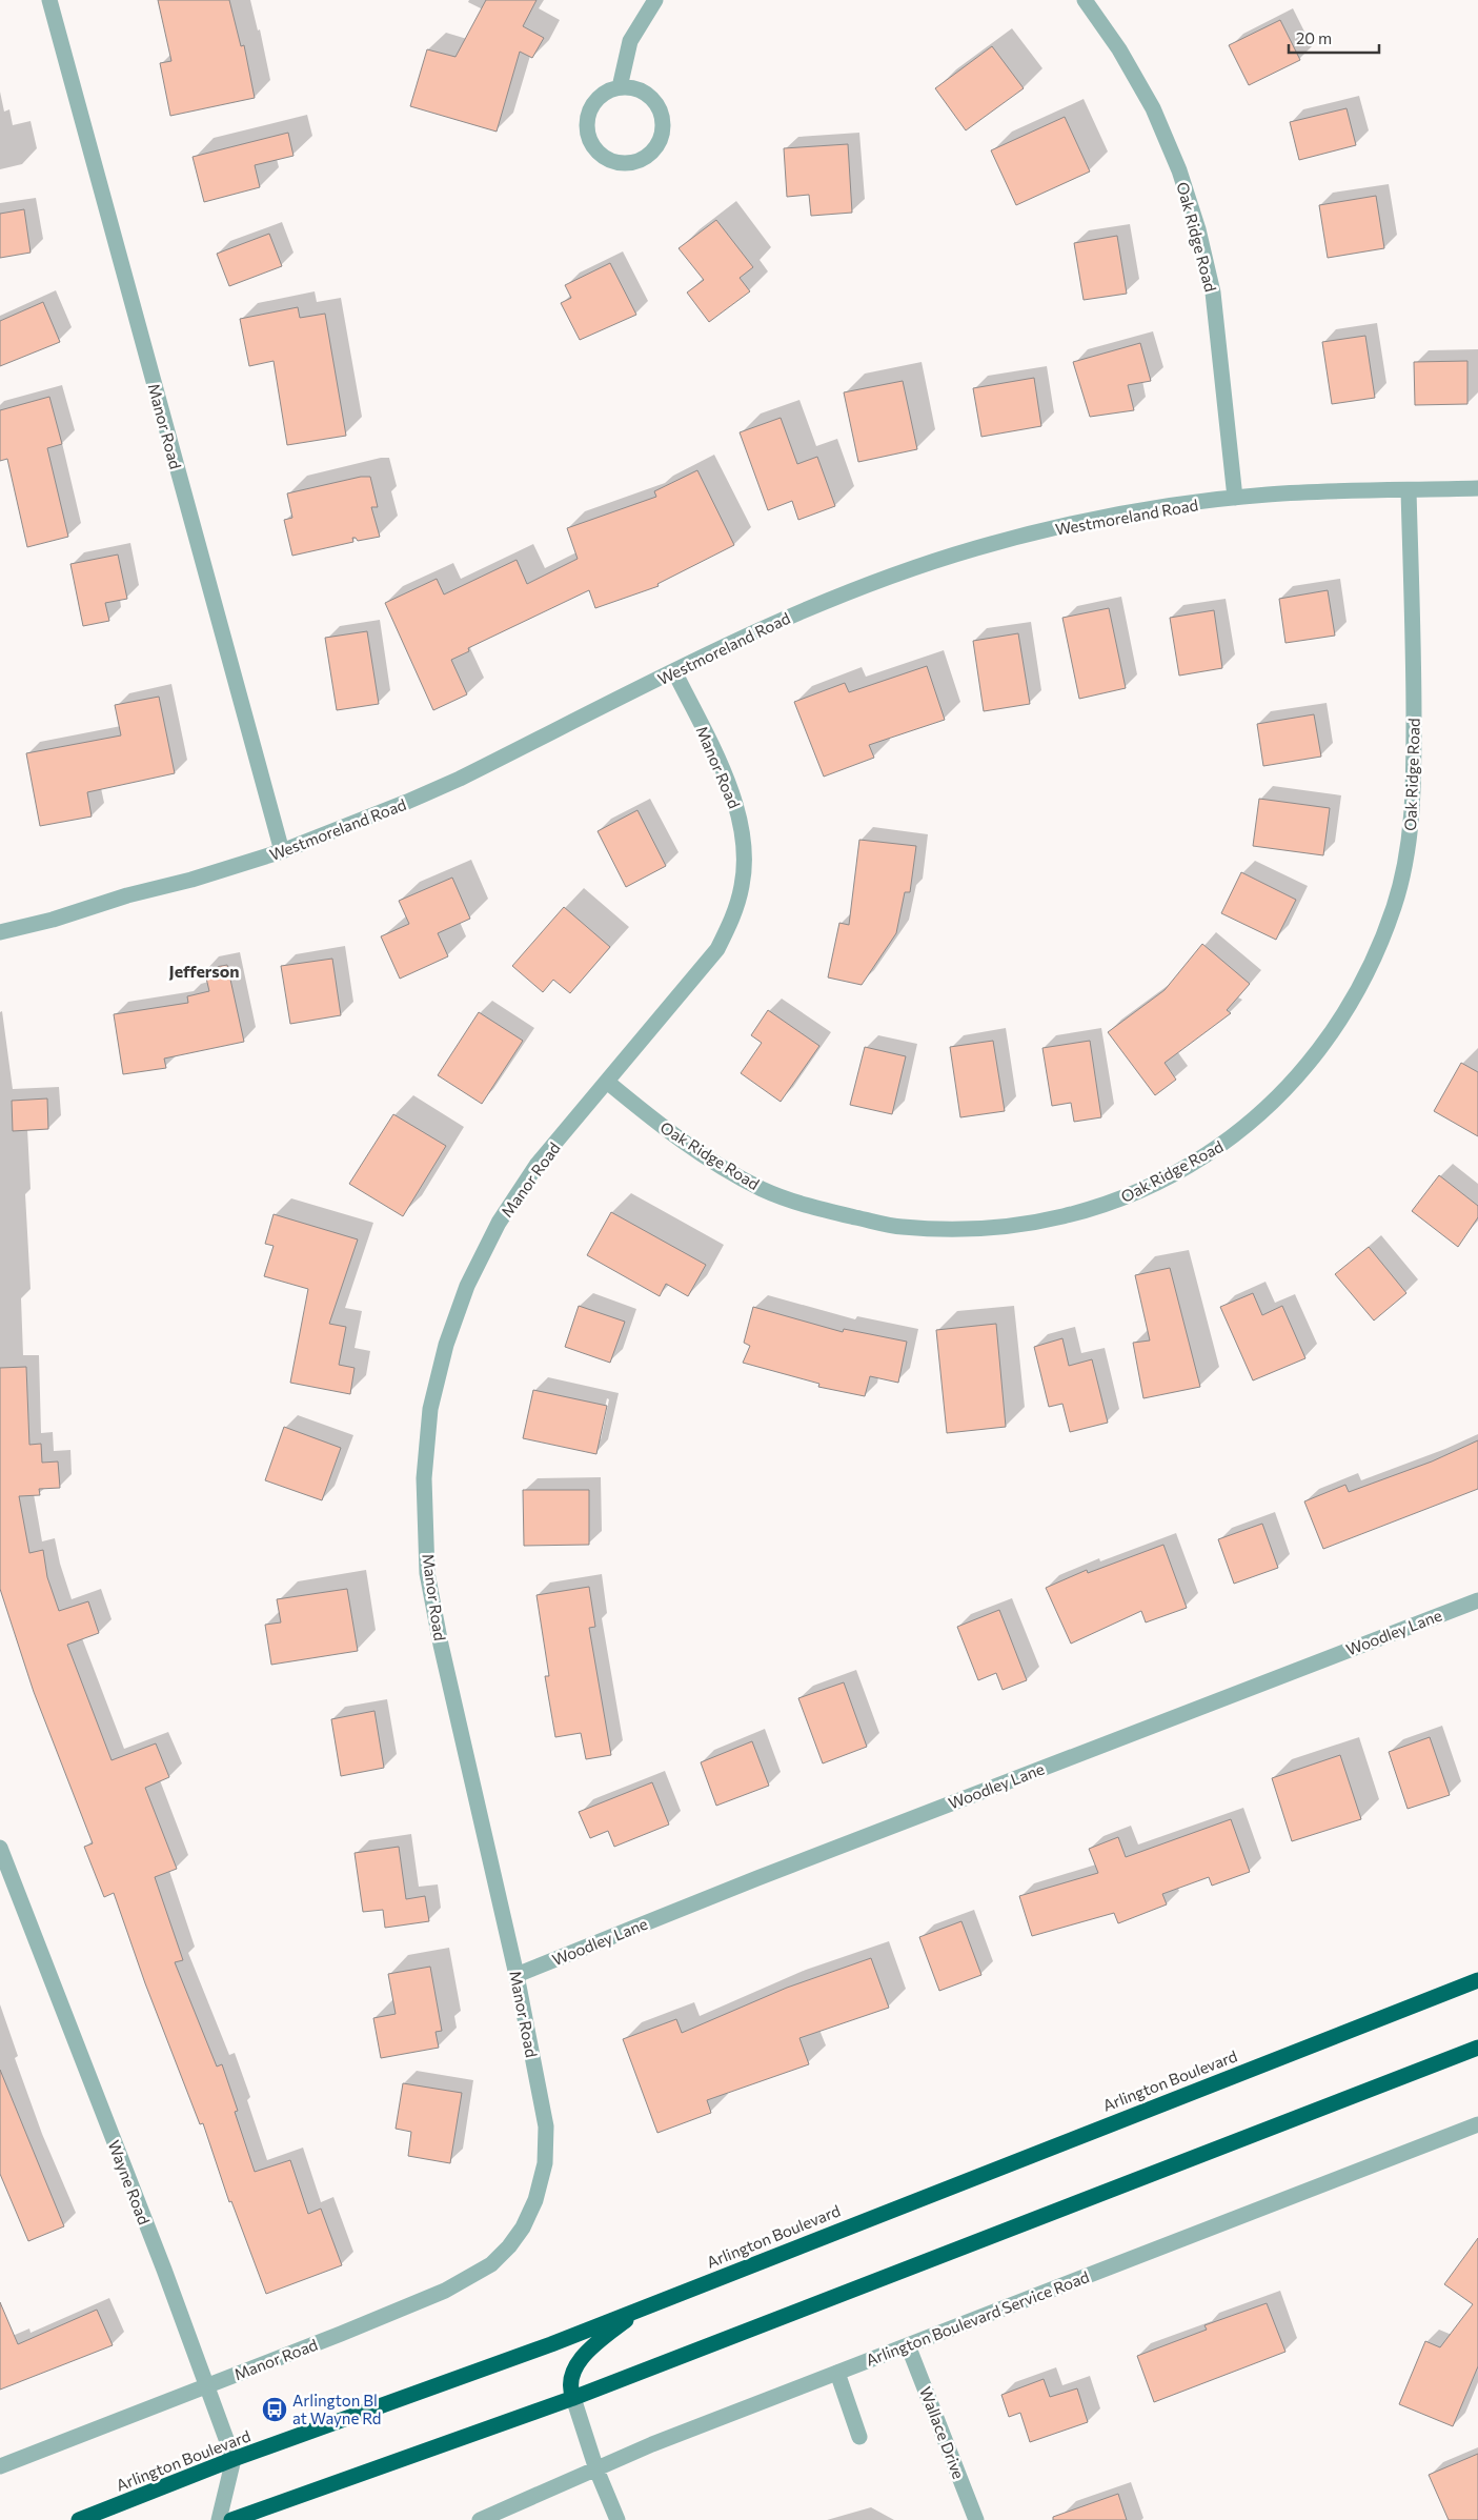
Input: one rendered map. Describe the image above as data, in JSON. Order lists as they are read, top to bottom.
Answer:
{
  "streets": {
    "highway": ["Arlington Boulevard"],
    "street": [
      "Oak Ridge Road",
      "Manor Road",
      "Westmoreland Road",
      "Woodley Lane",
      "Wayne Road",
      "Arlington Boulevard Service Road",
      "Wallace Drive"
    ]
  },
  "crossings": [
    ["Oak Ridge Road", "Manor Road"],
    ["Oak Ridge Road", "Westmoreland Road"],
    ["Manor Road", "Westmoreland Road"],
    ["Manor Road", "Woodley Lane"],
    ["Manor Road", "Wayne Road"],
    ["Arlington Boulevard", "Wayne Road"],
    ["Arlington Boulevard Service Road", "Wallace Drive"]
  ],
  "districts": ["Jefferson"],
  "places": {
    "bus stop": ["Arlington Bl at Wayne Rd"]
  },
  "scale_bar": "20 m"
}
